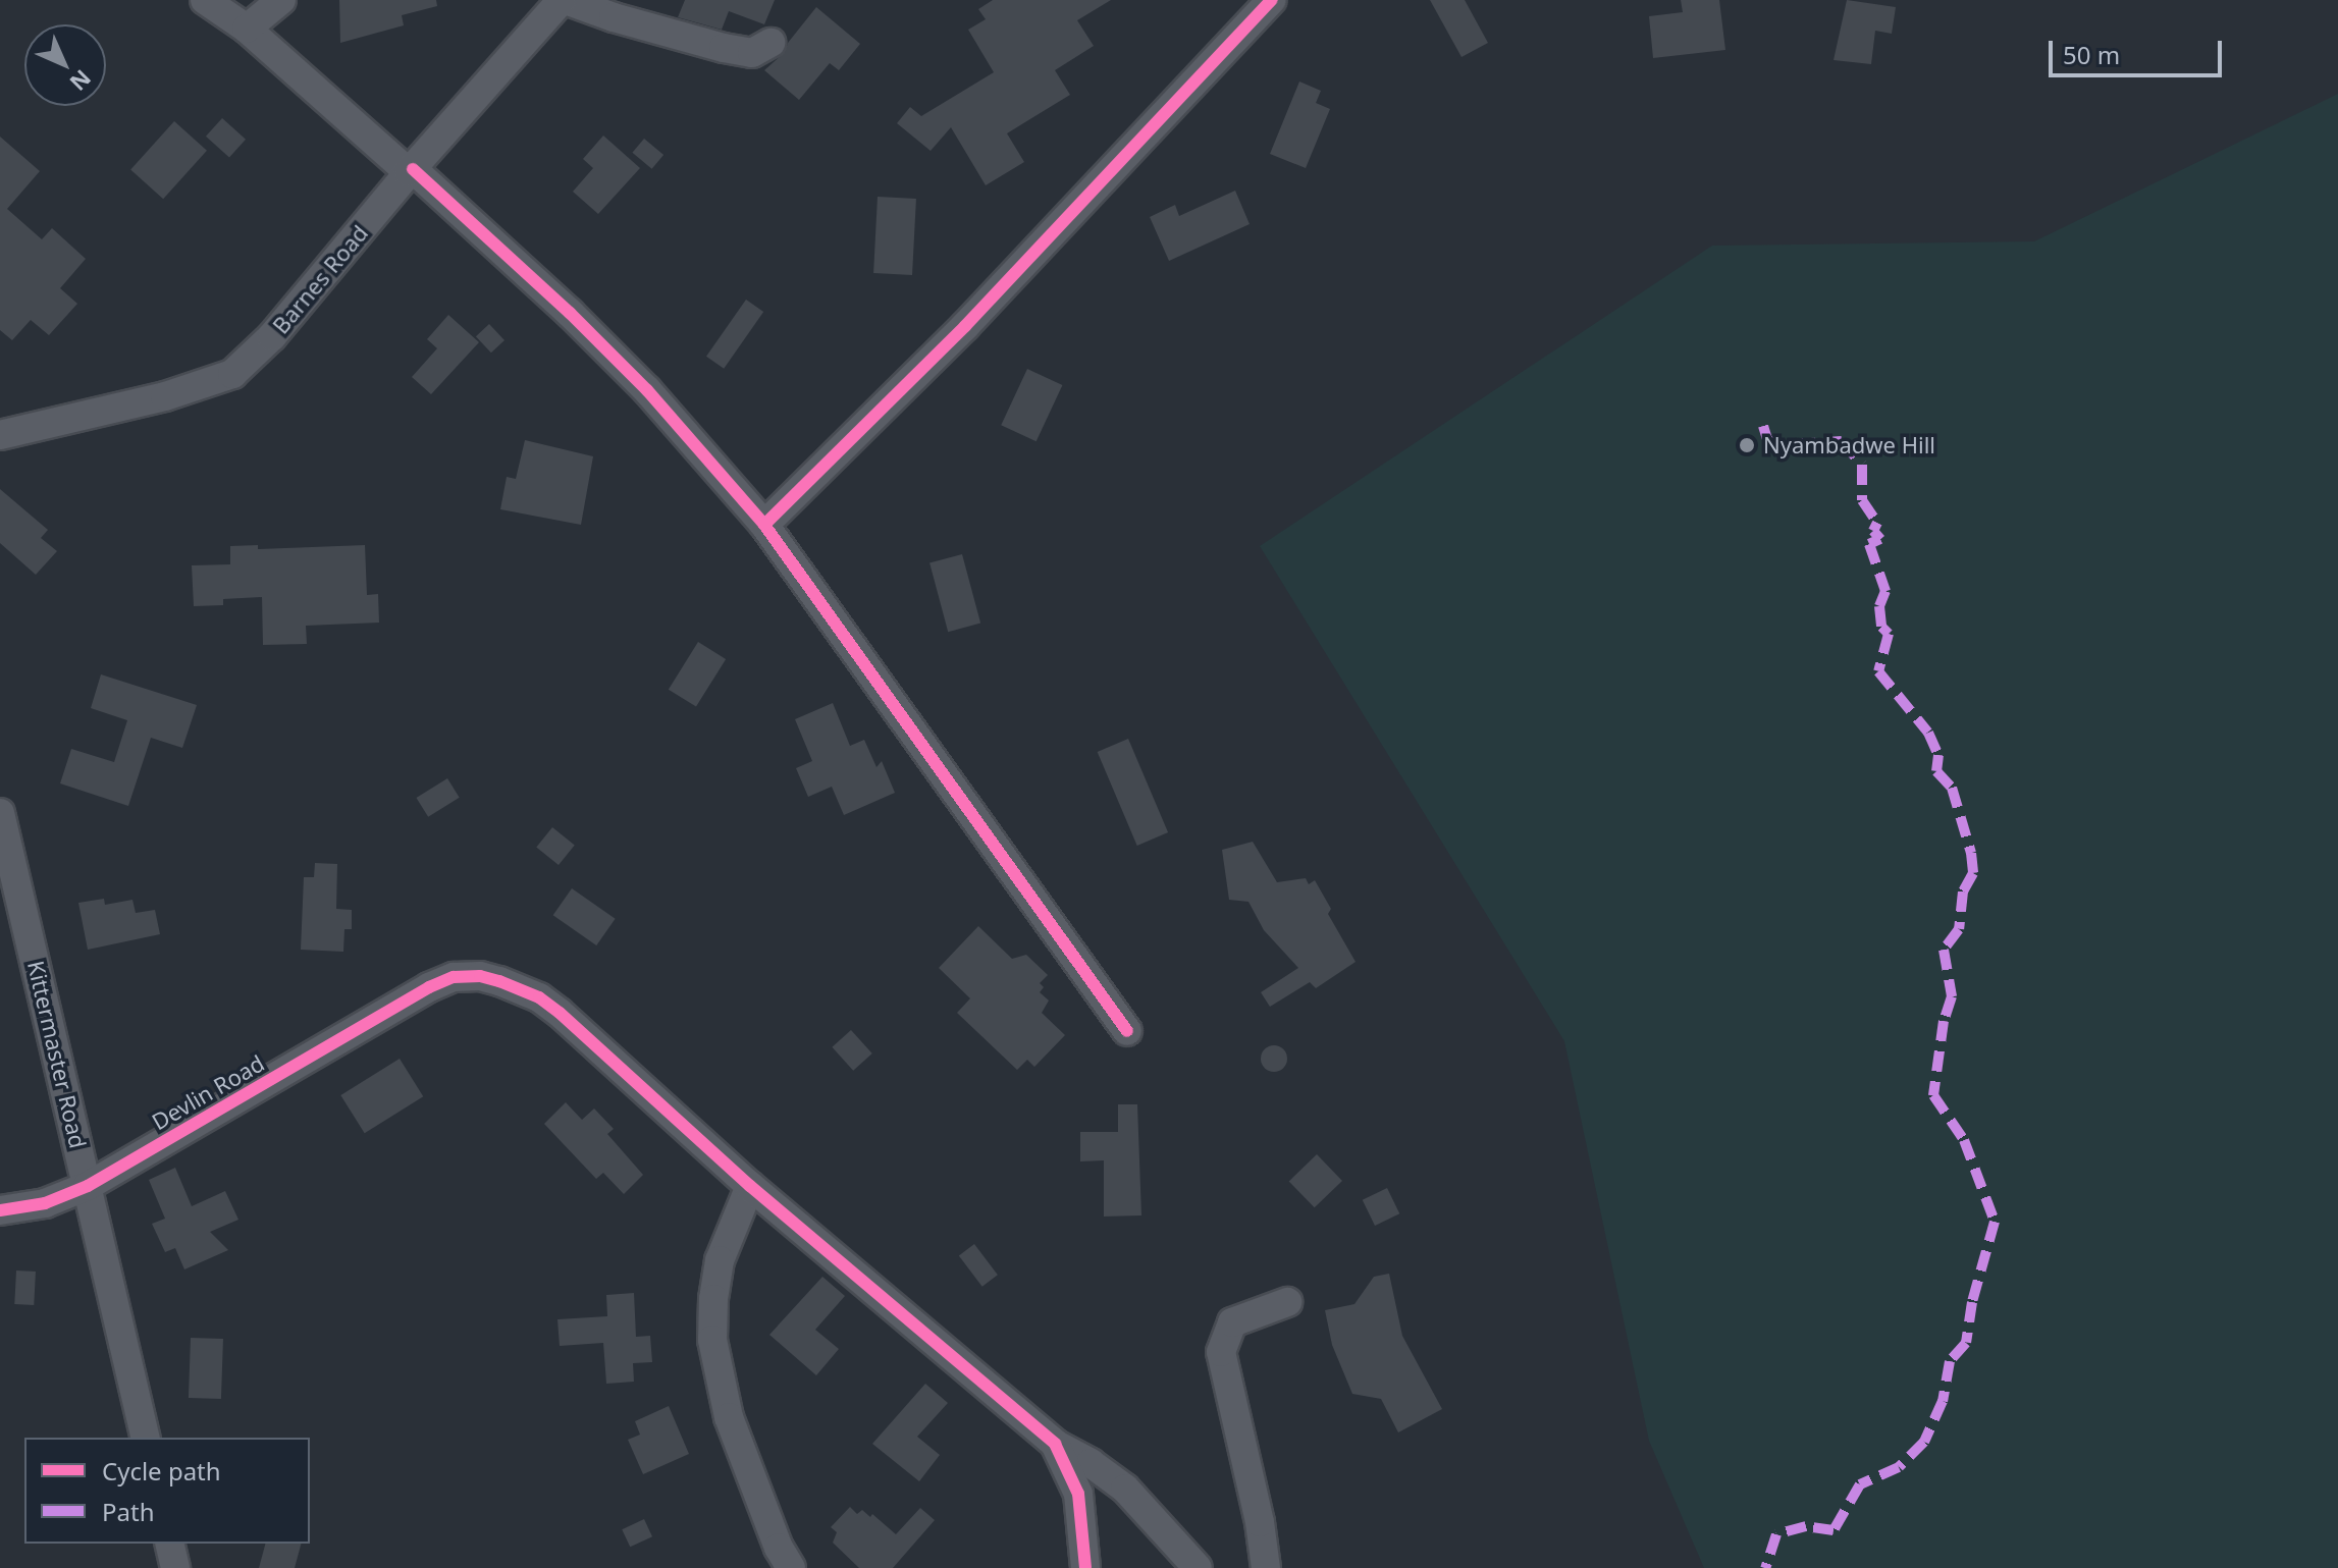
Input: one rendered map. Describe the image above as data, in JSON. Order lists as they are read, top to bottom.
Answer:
{
  "streets": {
    "street": ["Barnes Road", "Kittermaster Road", "Devlin Road"]
  },
  "crossings": [
    ["Kittermaster Road", "Devlin Road"]
  ],
  "places": ["Nyambadwe Hill"],
  "legend": ["Cycle path", "Path"],
  "scale_bar": "50 m",
  "north": "bottom right"
}
